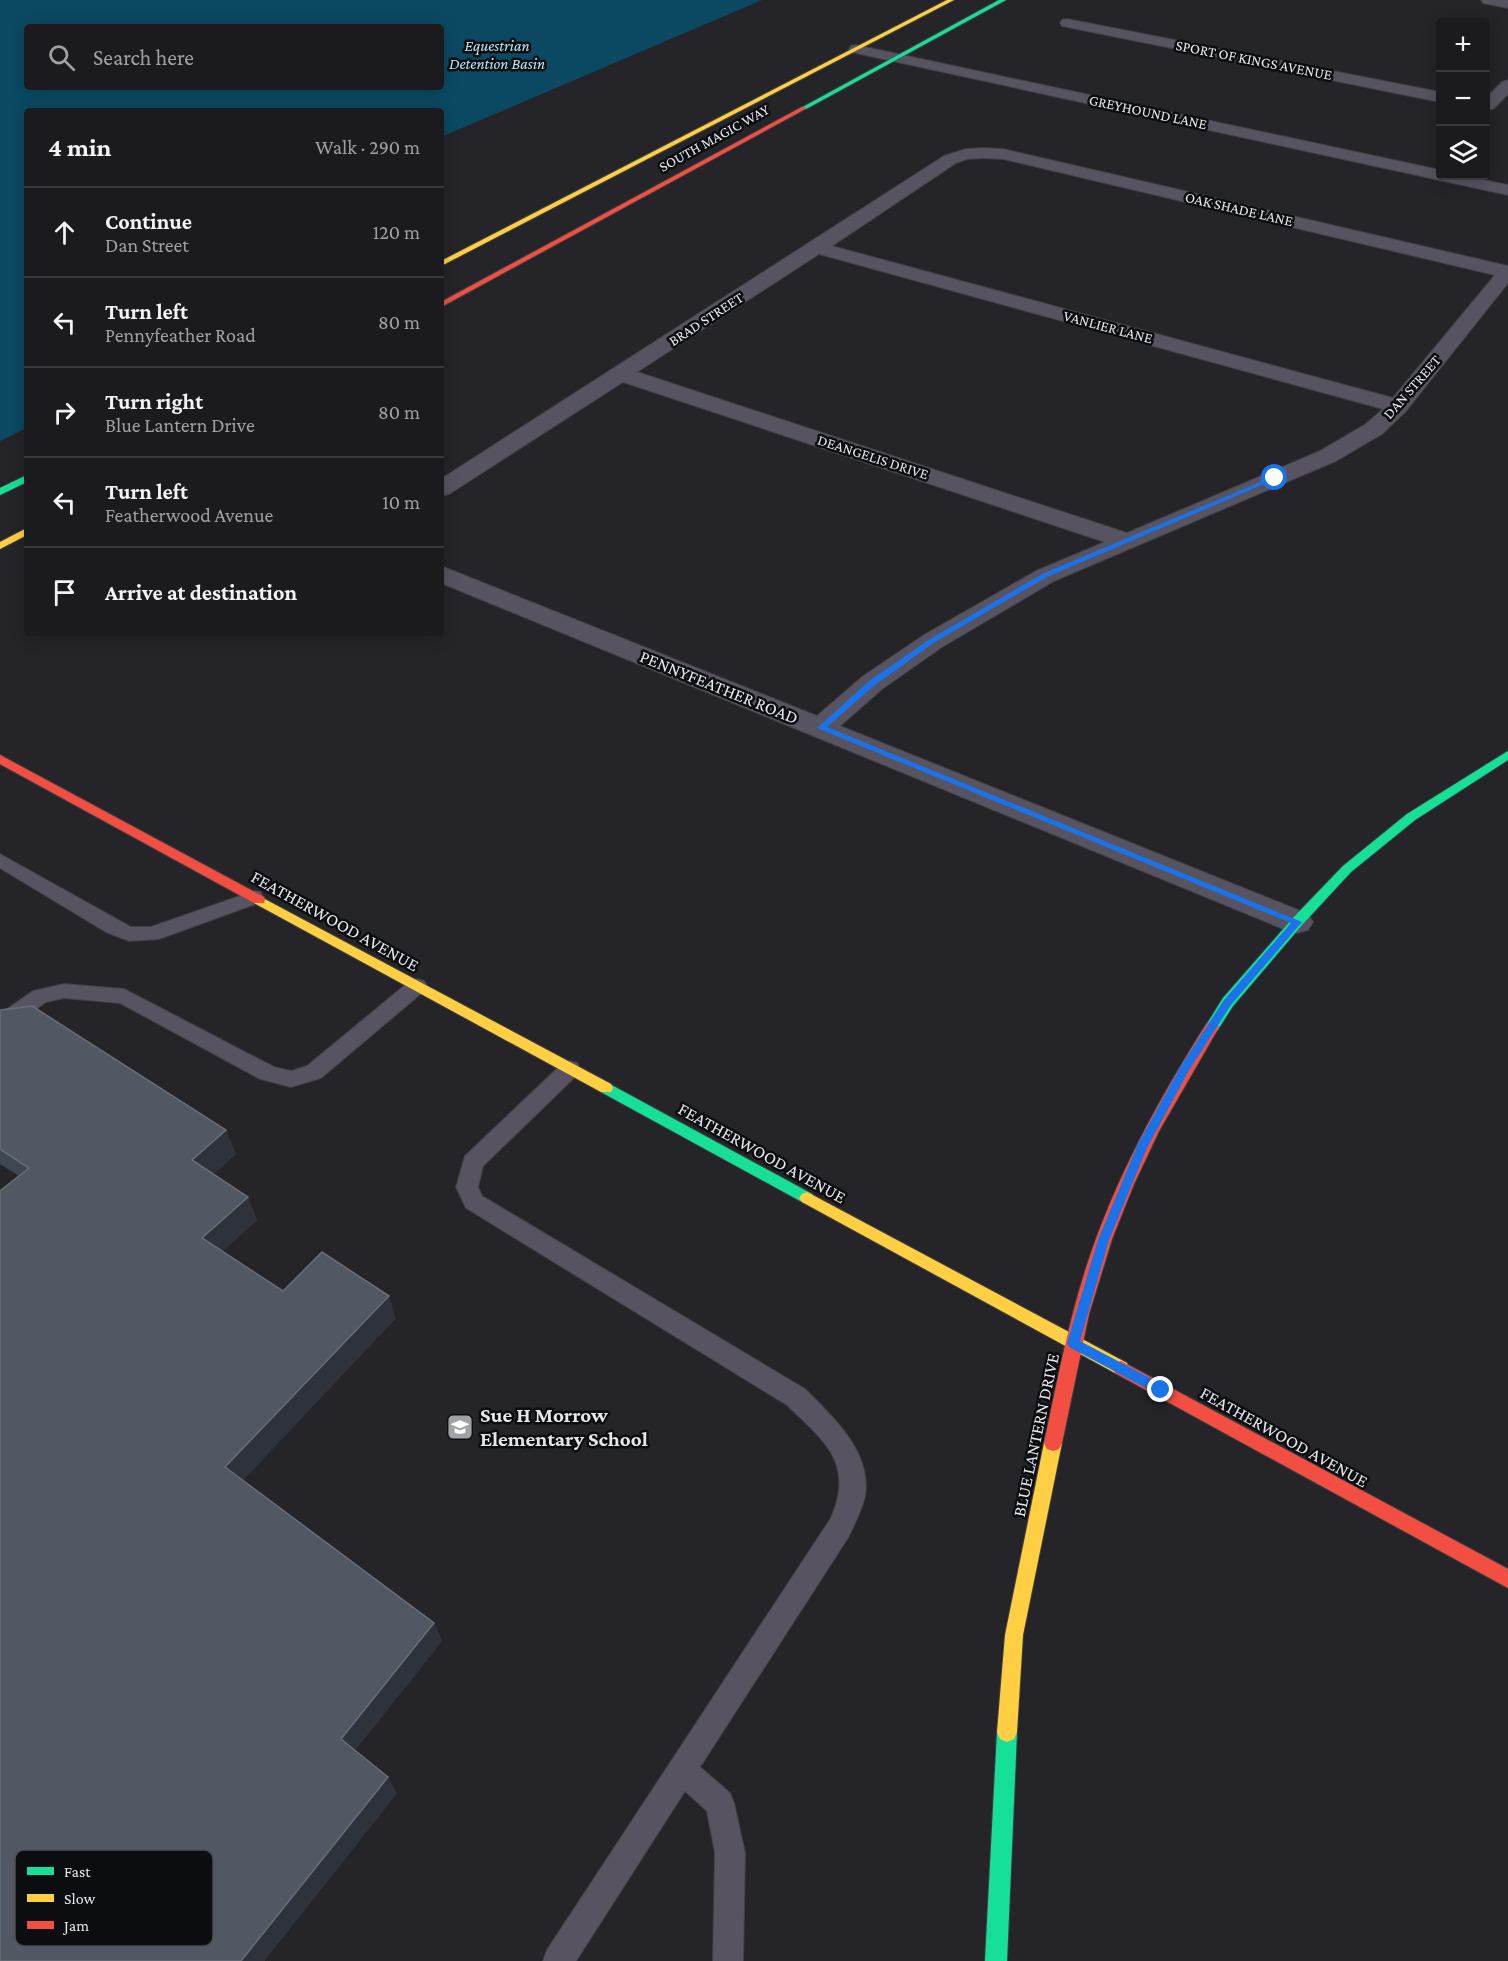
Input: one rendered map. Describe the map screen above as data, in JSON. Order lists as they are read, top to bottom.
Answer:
{
  "streets": {
    "street": [
      "SPORT OF KINGS AVENUE",
      "GREYHOUND LANE",
      "SOUTH MAGIC WAY",
      "OAK SHADE LANE",
      "BRAD STREET",
      "VANLIER LANE",
      "DAN STREET",
      "DEANGELIS DRIVE",
      "PENNYFEATHER ROAD",
      "FEATHERWOOD AVENUE",
      "BLUE LANTERN DRIVE"
    ]
  },
  "crossings": [
    ["GREYHOUND LANE", "SOUTH MAGIC WAY"],
    ["OAK SHADE LANE", "BRAD STREET"],
    ["OAK SHADE LANE", "DAN STREET"],
    ["BRAD STREET", "VANLIER LANE"],
    ["BRAD STREET", "DEANGELIS DRIVE"],
    ["VANLIER LANE", "DAN STREET"],
    ["DAN STREET", "DEANGELIS DRIVE"],
    ["DAN STREET", "PENNYFEATHER ROAD"],
    ["PENNYFEATHER ROAD", "BLUE LANTERN DRIVE"],
    ["FEATHERWOOD AVENUE", "BLUE LANTERN DRIVE"]
  ],
  "water": ["Equestrian Detention Basin"],
  "places": {
    "school or university": ["Sue H Morrow Elementary School"]
  },
  "legend": ["Fast", "Slow", "Jam"],
  "page": {
    "map_buttons": ["+", "−"],
    "search": "Search here",
    "heading": ["4 min", "Walk · 290 m"],
    "list": [
      ["Continue", "Dan Street", "120 m"],
      ["Turn left", "Pennyfeather Road", "80 m"],
      ["Turn right", "Blue Lantern Drive", "80 m"],
      ["Turn left", "Featherwood Avenue", "10 m"],
      "Arrive at destination"
    ]
  }
}
